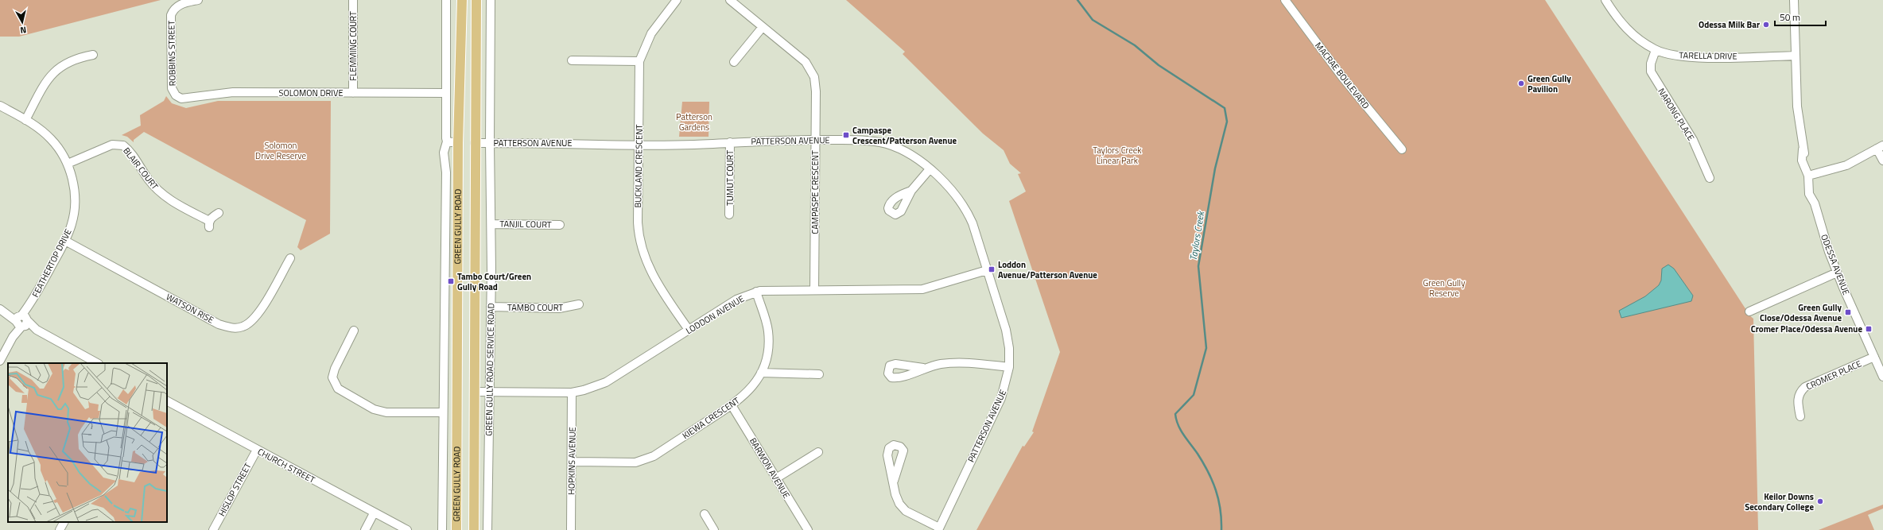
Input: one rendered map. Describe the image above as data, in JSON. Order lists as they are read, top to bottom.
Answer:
{
  "streets": {
    "main road": ["GREEN GULLY ROAD"],
    "street": [
      "FLEMMING COURT",
      "ROBBINS STREET",
      "TARELLA DRIVE",
      "MACRAE BOULEVARD",
      "SOLOMON DRIVE",
      "NARONG PLACE",
      "PATTERSON AVENUE",
      "BUCKLAND CRESCENT",
      "BLAIR COURT",
      "TUMUT COURT",
      "CAMPASPE CRESCENT",
      "TANJIL COURT",
      "FEATHERTOP DRIVE",
      "ODESSA AVENUE",
      "TAMBO COURT",
      "WATSON RISE",
      "LODDON AVENUE",
      "GREEN GULLY ROAD SERVICE ROAD",
      "CROMER PLACE",
      "KIEWA CRESCENT",
      "HOPKINS AVENUE",
      "CHURCH STREET",
      "BARWON AVENUE",
      "HISLOP STREET"
    ]
  },
  "crossings": [
    ["FLEMMING COURT", "SOLOMON DRIVE"],
    ["ROBBINS STREET", "SOLOMON DRIVE"],
    ["TARELLA DRIVE", "NARONG PLACE"],
    ["TARELLA DRIVE", "ODESSA AVENUE"],
    ["PATTERSON AVENUE", "BUCKLAND CRESCENT"],
    ["PATTERSON AVENUE", "TUMUT COURT"],
    ["PATTERSON AVENUE", "CAMPASPE CRESCENT"],
    ["PATTERSON AVENUE", "GREEN GULLY ROAD"],
    ["PATTERSON AVENUE", "LODDON AVENUE"],
    ["PATTERSON AVENUE", "GREEN GULLY ROAD SERVICE ROAD"],
    ["BUCKLAND CRESCENT", "LODDON AVENUE"],
    ["BLAIR COURT", "FEATHERTOP DRIVE"],
    ["CAMPASPE CRESCENT", "LODDON AVENUE"],
    ["TANJIL COURT", "GREEN GULLY ROAD SERVICE ROAD"],
    ["GREEN GULLY ROAD", "LODDON AVENUE"],
    ["FEATHERTOP DRIVE", "WATSON RISE"],
    ["ODESSA AVENUE", "CROMER PLACE"],
    ["TAMBO COURT", "GREEN GULLY ROAD SERVICE ROAD"],
    ["LODDON AVENUE", "GREEN GULLY ROAD SERVICE ROAD"],
    ["LODDON AVENUE", "KIEWA CRESCENT"],
    ["LODDON AVENUE", "HOPKINS AVENUE"],
    ["KIEWA CRESCENT", "HOPKINS AVENUE"],
    ["KIEWA CRESCENT", "BARWON AVENUE"],
    ["CHURCH STREET", "HISLOP STREET"]
  ],
  "water": ["Taylors Creek"],
  "parks": [
    "Patterson Gardens",
    "Solomon Drive Reserve",
    "Taylors Creek Linear Park",
    "Green Gully Reserve"
  ],
  "places": {
    "other": ["Odessa Milk Bar", "Green Gully Pavilion", "Keilor Downs Secondary College"],
    "transit": [
      "Campaspe Crescent/Patterson Avenue",
      "Loddon Avenue/Patterson Avenue",
      "Tambo Court/Green Gully Road",
      "Green Gully Close/Odessa Avenue",
      "Cromer Place/Odessa Avenue"
    ]
  },
  "scale_bar": "50 m",
  "north": "bottom"
}
